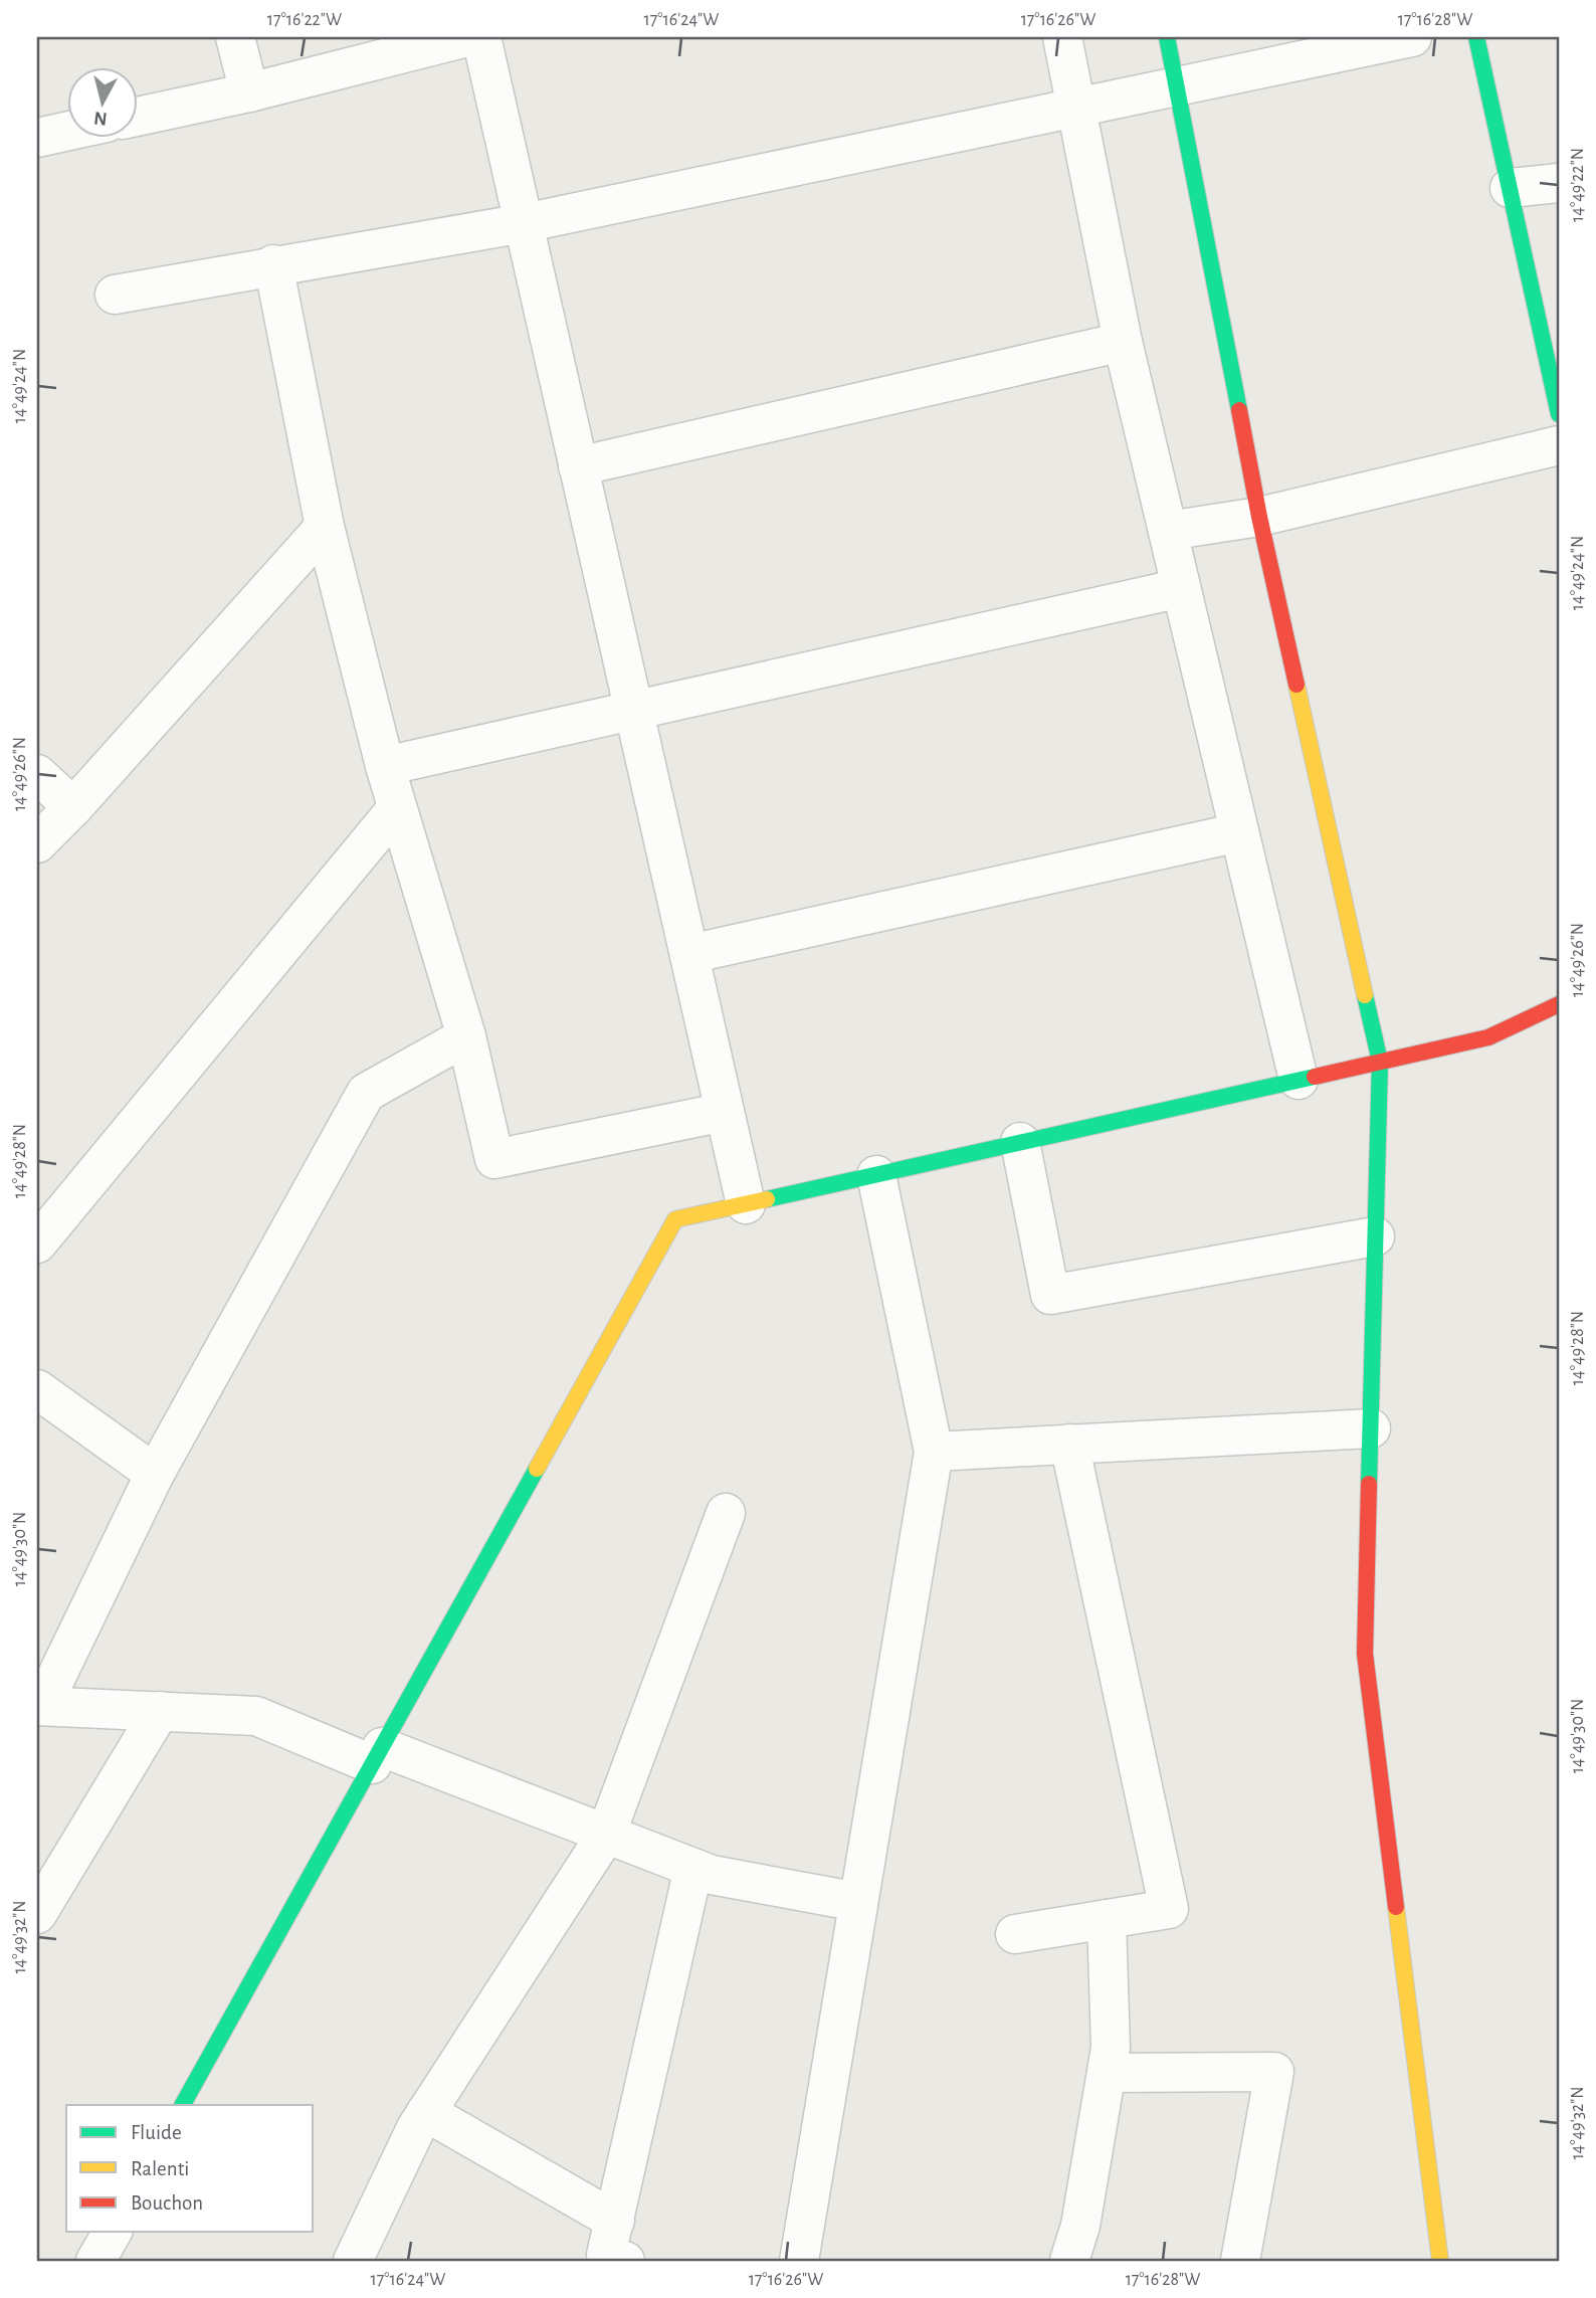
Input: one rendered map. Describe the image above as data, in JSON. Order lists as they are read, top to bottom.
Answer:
{
  "legend": ["Fluide", "Ralenti", "Bouchon"],
  "north": "bottom",
  "coordinates": [
    "17°16'22\"W",
    "17°16'24\"W",
    "17°16'26\"W",
    "17°16'28\"W",
    "14°49'22\"N",
    "14°49'24\"N",
    "14°49'26\"N",
    "14°49'28\"N",
    "14°49'30\"N",
    "14°49'32\"N"
  ]
}
